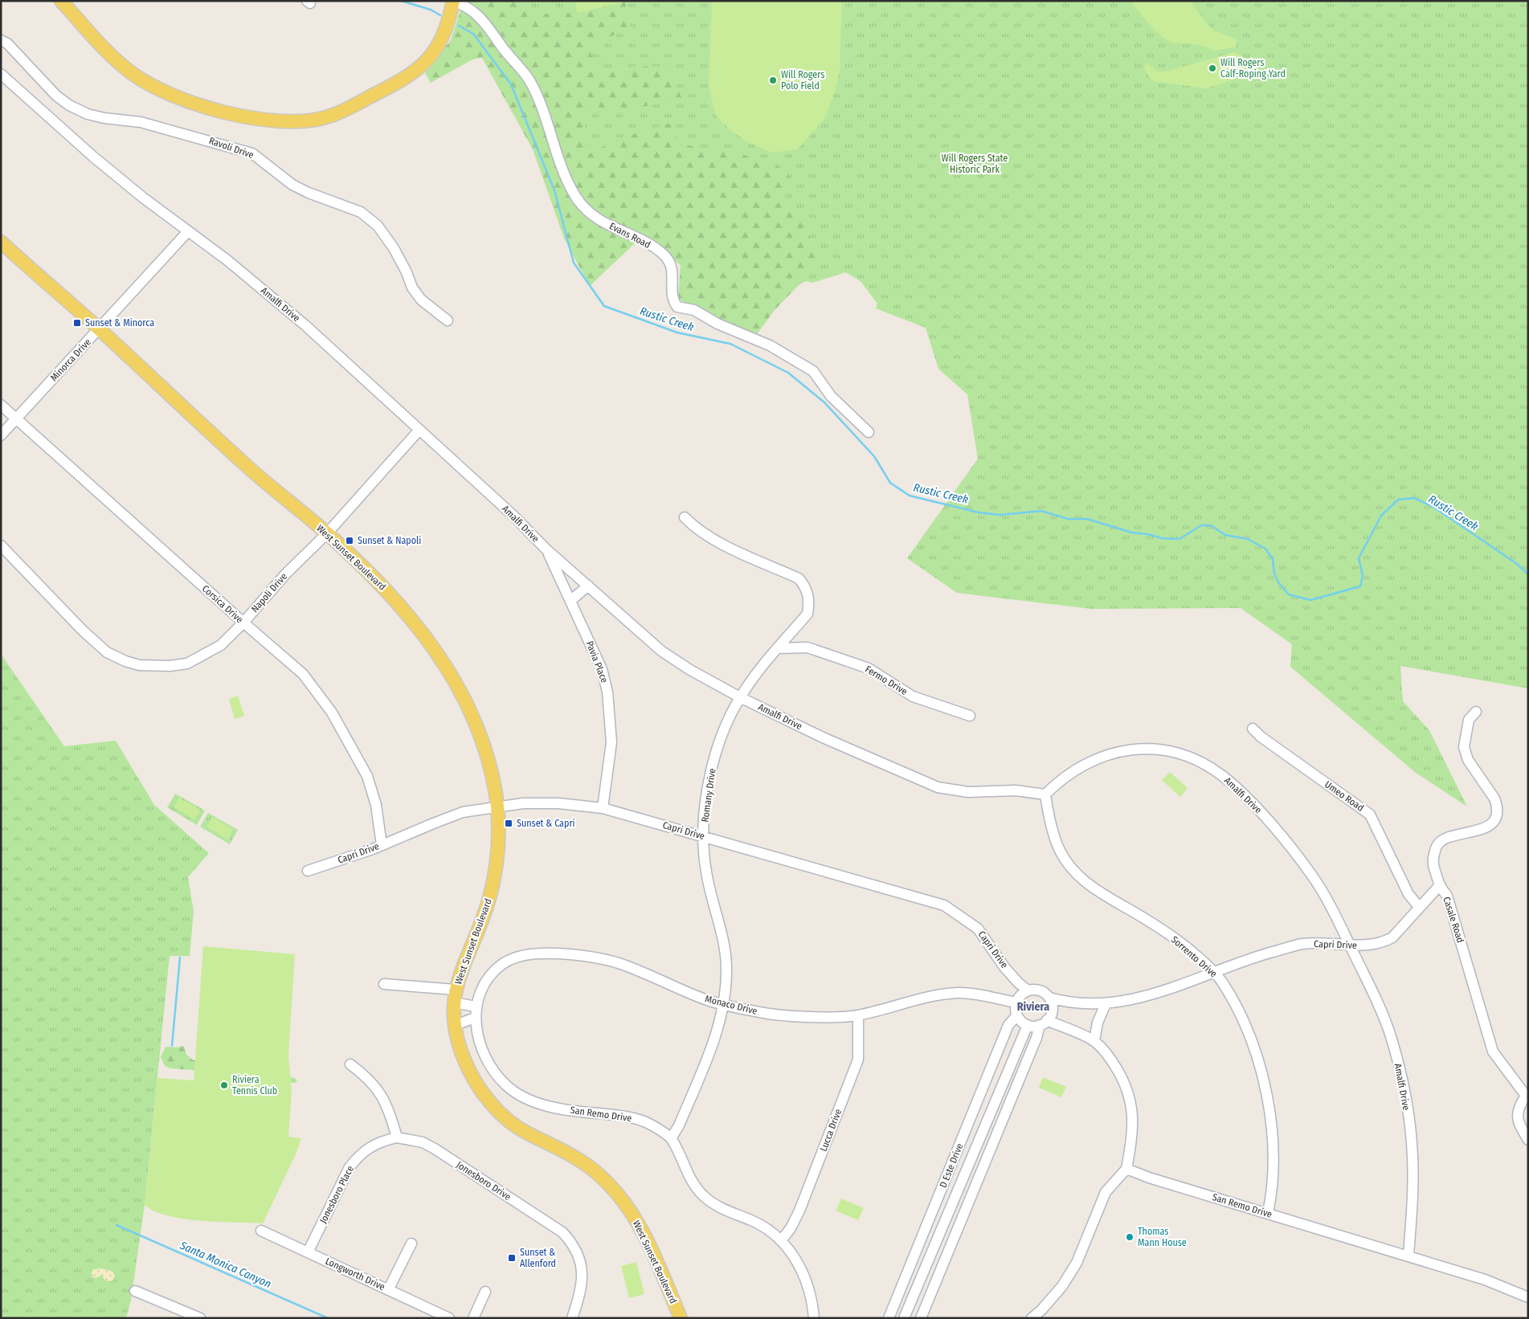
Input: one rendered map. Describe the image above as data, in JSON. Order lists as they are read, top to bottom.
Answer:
{
  "streets": {
    "main road": ["West Sunset Boulevard"],
    "street": [
      "Ravoli Drive",
      "Evans Road",
      "Amalfi Drive",
      "Minorca Drive",
      "Napoli Drive",
      "Corsica Drive",
      "Pavia Place",
      "Fermo Drive",
      "Romany Drive",
      "Umeo Road",
      "Capri Drive",
      "Casale Road",
      "Sorrento Drive",
      "Monaco Drive",
      "San Remo Drive",
      "Lucca Drive",
      "D Este Drive",
      "Jonesboro Drive",
      "Jonesboro Place",
      "Longworth Drive"
    ]
  },
  "crossings": [
    ["Amalfi Drive", "Minorca Drive"],
    ["Amalfi Drive", "Napoli Drive"],
    ["Amalfi Drive", "Pavia Place"],
    ["Amalfi Drive", "Romany Drive"],
    ["Amalfi Drive", "Capri Drive"],
    ["Amalfi Drive", "Sorrento Drive"],
    ["Amalfi Drive", "San Remo Drive"],
    ["Minorca Drive", "West Sunset Boulevard"],
    ["Minorca Drive", "Corsica Drive"],
    ["West Sunset Boulevard", "Napoli Drive"],
    ["West Sunset Boulevard", "Capri Drive"],
    ["Napoli Drive", "Corsica Drive"],
    ["Corsica Drive", "Capri Drive"],
    ["Pavia Place", "Capri Drive"],
    ["Fermo Drive", "Romany Drive"],
    ["Romany Drive", "Capri Drive"],
    ["Romany Drive", "Monaco Drive"],
    ["Romany Drive", "San Remo Drive"],
    ["Umeo Road", "Capri Drive"],
    ["Capri Drive", "Casale Road"],
    ["Capri Drive", "Sorrento Drive"],
    ["Capri Drive", "Monaco Drive"],
    ["Capri Drive", "D Este Drive"],
    ["Sorrento Drive", "San Remo Drive"],
    ["Monaco Drive", "San Remo Drive"],
    ["Monaco Drive", "Lucca Drive"],
    ["Monaco Drive", "D Este Drive"],
    ["Jonesboro Drive", "Jonesboro Place"],
    ["Jonesboro Place", "Longworth Drive"]
  ],
  "districts": ["Riviera"],
  "water": ["Rustic Creek", "Santa Monica Canyon"],
  "parks": ["Will Rogers State Historic Park"],
  "places": {
    "other": [
      "Will Rogers Calf-Roping Yard",
      "Will Rogers Polo Field",
      "Riviera Tennis Club",
      "Thomas Mann House"
    ],
    "transit": [
      "Sunset & Minorca",
      "Sunset & Napoli",
      "Sunset & Capri",
      "Sunset & Allenford"
    ]
  }
}
